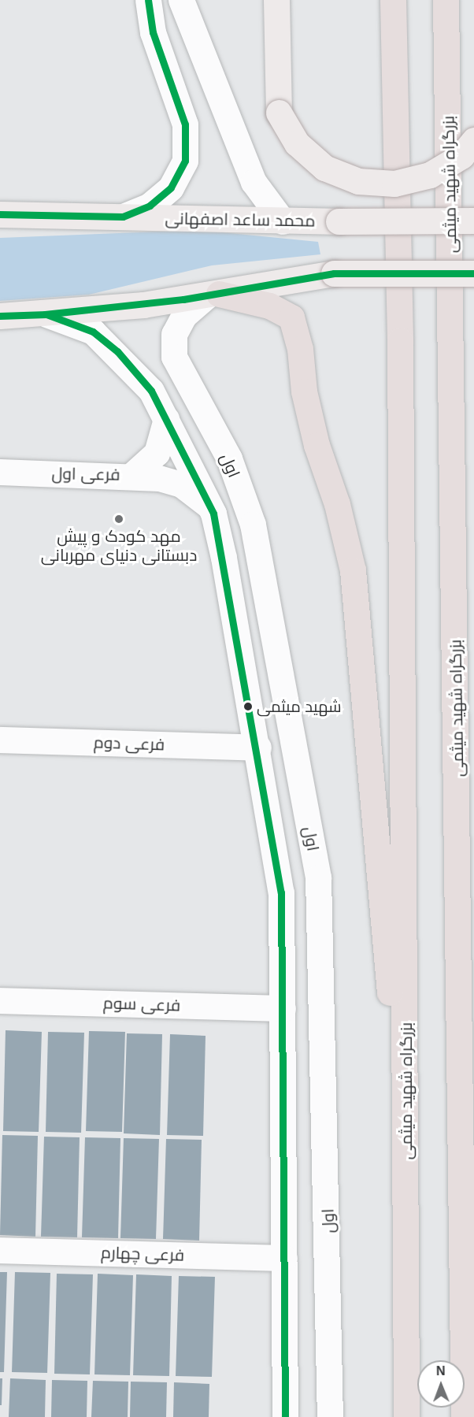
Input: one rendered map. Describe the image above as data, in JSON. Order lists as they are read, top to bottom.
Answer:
{
  "streets": {
    "highway": ["بزرگراه شهید میثمی"],
    "main road": ["محمد ساعد اصفهانی"],
    "street": [
      "اول",
      "فرعی اول",
      "فرعی دوم",
      "فرعی سوم",
      "فرعی چهارم"
    ]
  },
  "crossings": [
    ["اول", "فرعی اول"],
    ["اول", "فرعی دوم"],
    ["اول", "فرعی سوم"],
    ["اول", "فرعی چهارم"]
  ],
  "places": ["مهد کودک و پیش دبستانی دنیای‌ مهربانی", "شهید میثمی"],
  "north": "top"
}
